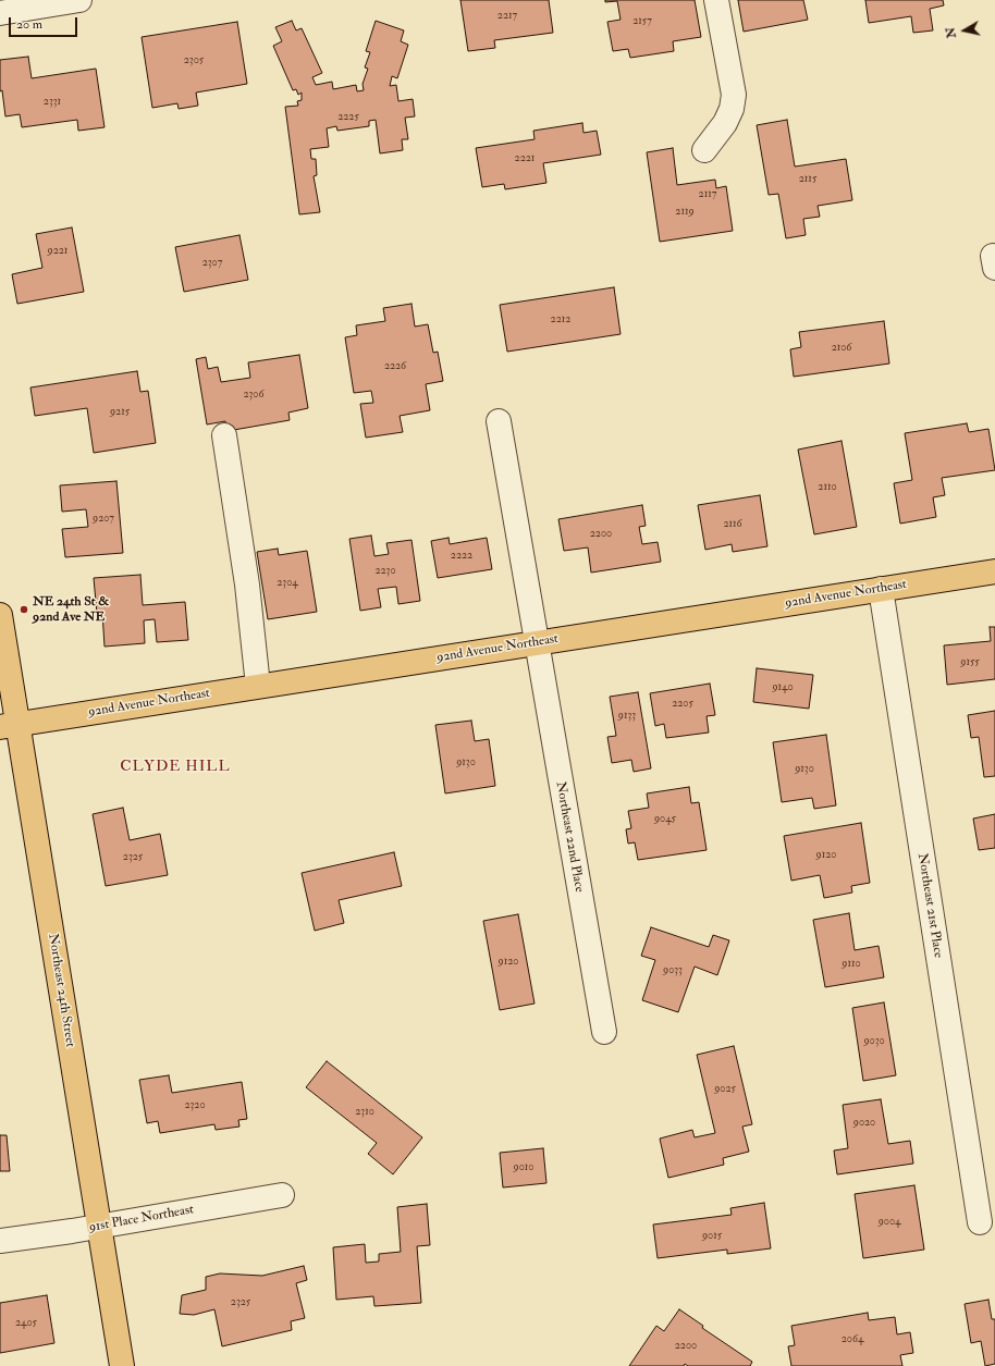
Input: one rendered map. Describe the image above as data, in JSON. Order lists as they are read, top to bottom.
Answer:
{
  "streets": {
    "main road": ["92nd Avenue Northeast", "Northeast 24th Street"],
    "street": ["Northeast 22nd Place", "Northeast 21st Place", "91st Place Northeast"]
  },
  "crossings": [
    ["92nd Avenue Northeast", "Northeast 22nd Place"],
    ["92nd Avenue Northeast", "Northeast 21st Place"],
    ["92nd Avenue Northeast", "Northeast 24th Street"],
    ["Northeast 24th Street", "91st Place Northeast"]
  ],
  "districts": ["CLYDE HILL"],
  "places": ["NE 24th St & 92nd Ave NE"],
  "house_numbers": [
    "2217",
    "2157",
    "2305",
    "2331",
    "2225",
    "2221",
    "2115",
    "2117",
    "2119",
    "9221",
    "2307",
    "2212",
    "2106",
    "2226",
    "2306",
    "9215",
    "2110",
    "9207",
    "2116",
    "2200",
    "2222",
    "2230",
    "2304",
    "9155",
    "9140",
    "2205",
    "9133",
    "9130",
    "9130",
    "9045",
    "9120",
    "2325",
    "9120",
    "9110",
    "9033",
    "9030",
    "9025",
    "2320",
    "2310",
    "9020",
    "9010",
    "9004",
    "9015",
    "2325",
    "2405",
    "2064",
    "2200"
  ],
  "scale_bar": "20 m",
  "north": "left"
}
